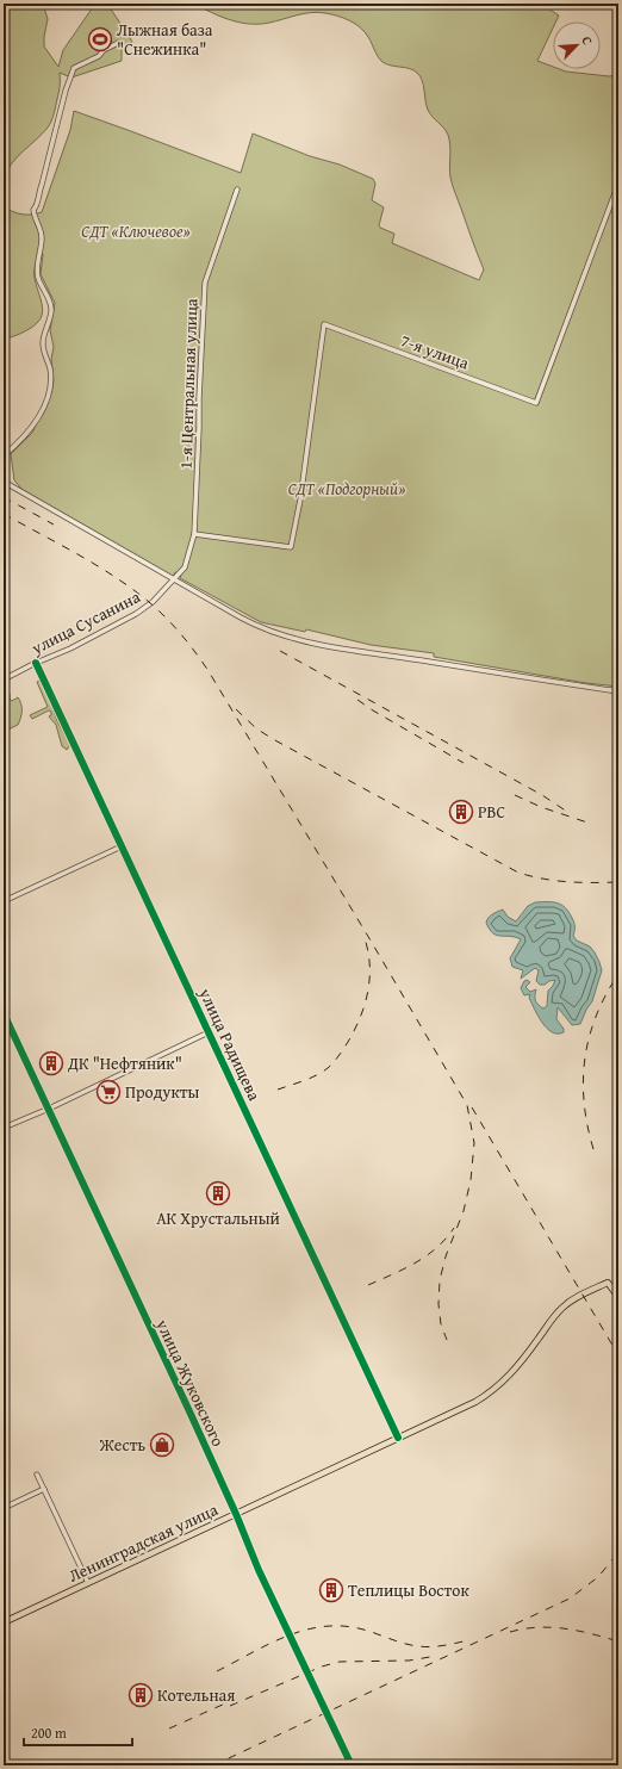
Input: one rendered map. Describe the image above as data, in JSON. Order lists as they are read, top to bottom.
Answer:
{
  "streets": {
    "main road": ["Ленинградская улица"],
    "street": [
      "7-я улица",
      "1-я Центральная улица",
      "улица Сусанина",
      "улица Радищева",
      "улица Жуковского"
    ]
  },
  "crossings": [
    ["7-я улица", "1-я Центральная улица"],
    ["1-я Центральная улица", "улица Сусанина"],
    ["улица Сусанина", "улица Радищева"],
    ["улица Радищева", "Ленинградская улица"],
    ["улица Жуковского", "Ленинградская улица"]
  ],
  "parks": ["СДТ «Ключевое»", "СДТ «Подгорный»"],
  "places": {
    "sports": ["Лыжная база \"Снежинка\""],
    "building": [
      "РВС",
      "ДК \"Нефтяник\"",
      "АК Хрустальный",
      "Теплицы Восток",
      "Котельная"
    ],
    "supermarket": ["Продукты"],
    "shop": ["Жесть"]
  },
  "scale_bar": "200 m",
  "north": "top right"
}
